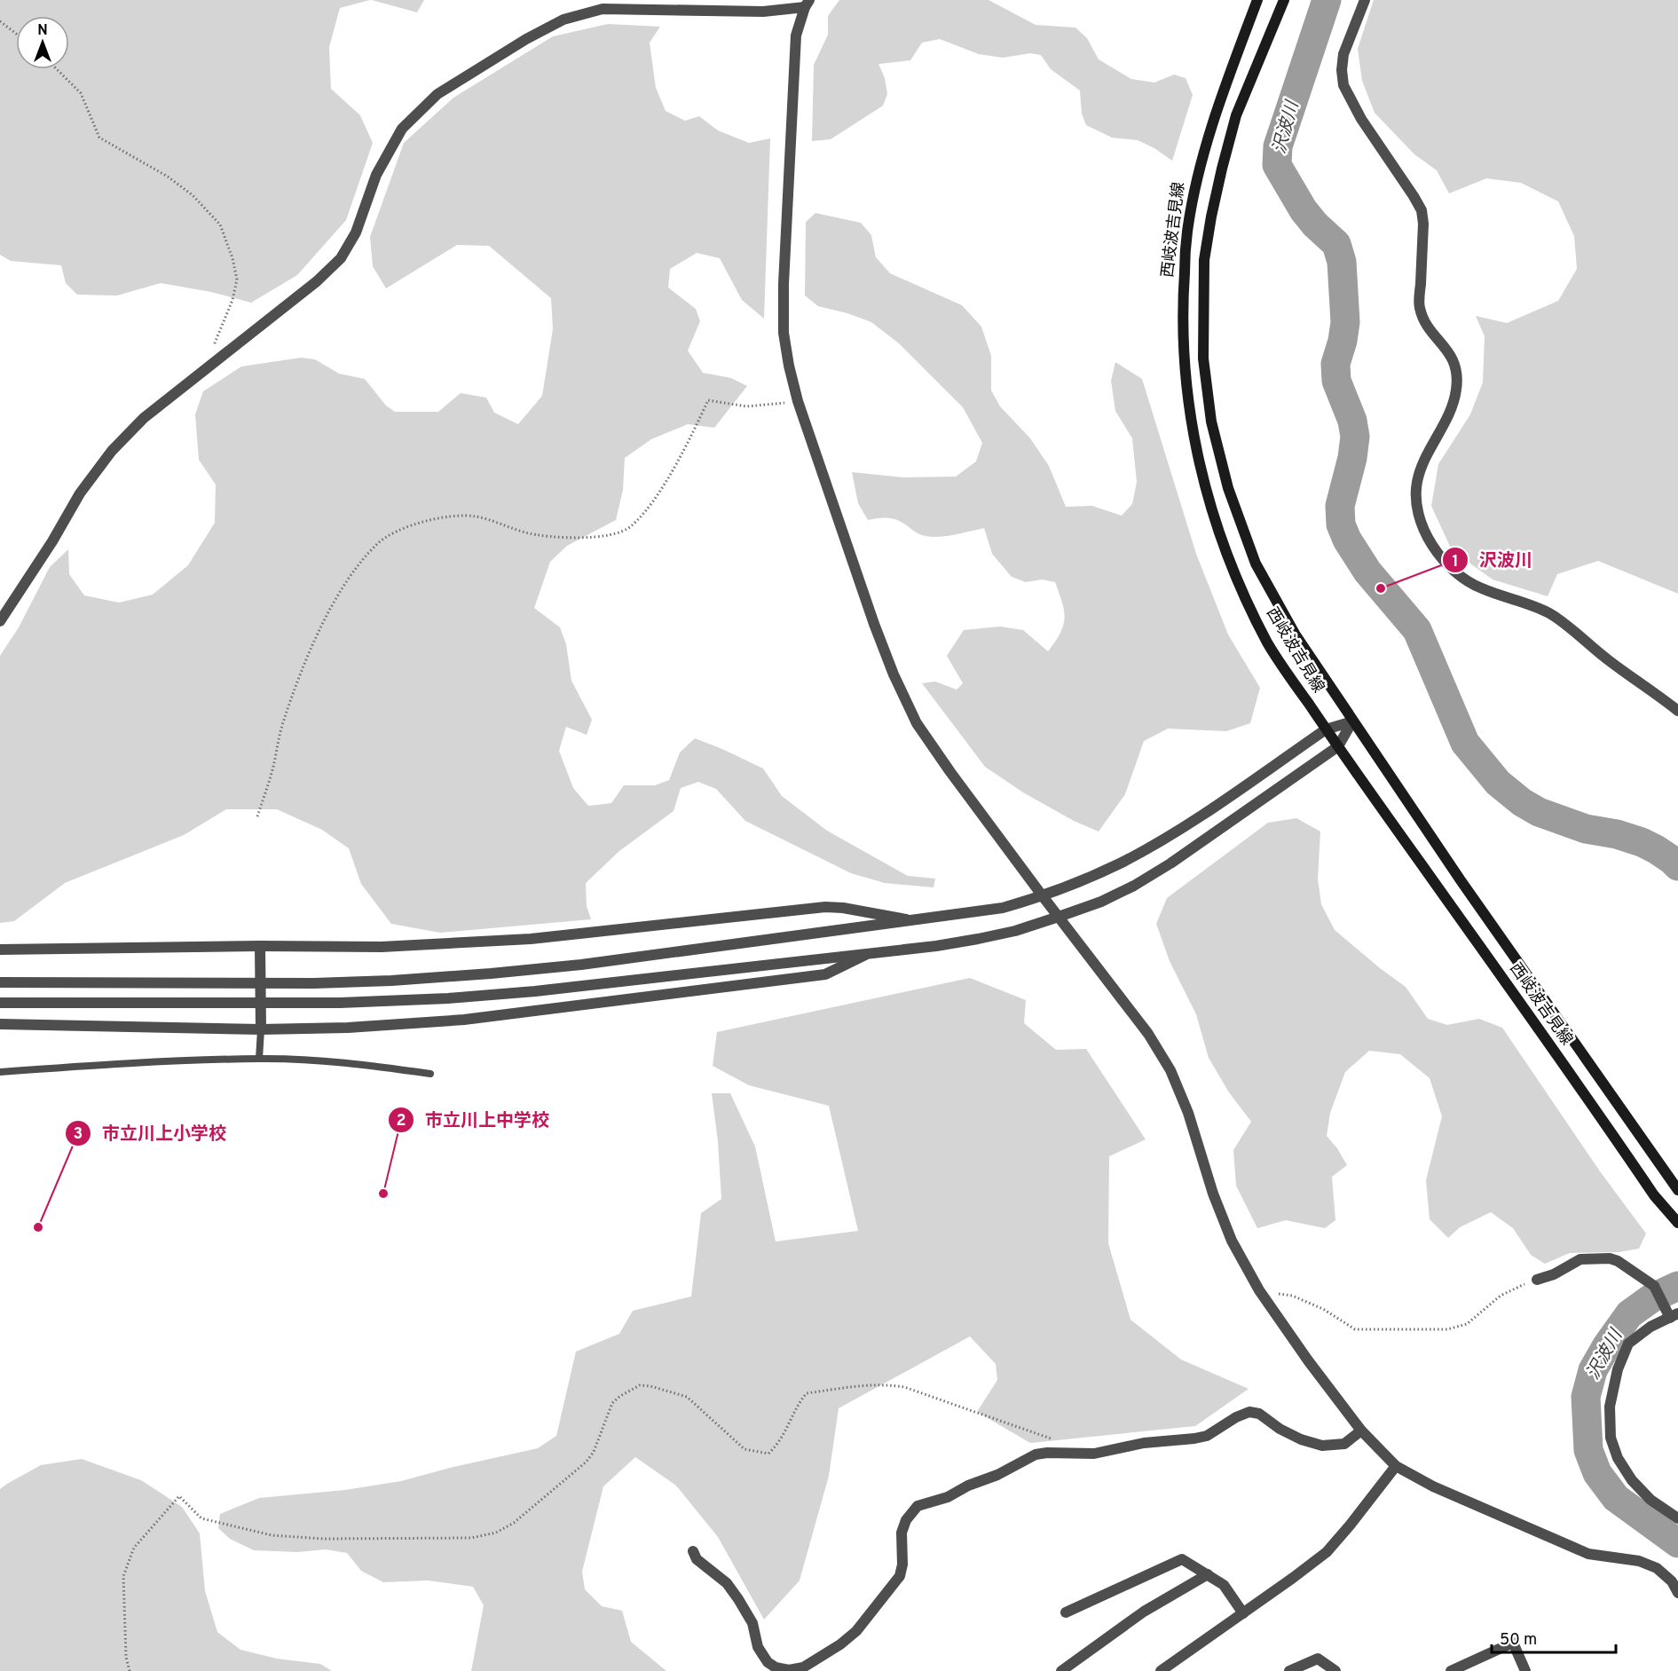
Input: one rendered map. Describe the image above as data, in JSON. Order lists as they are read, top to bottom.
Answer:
{
  "streets": {
    "main road": ["西岐波吉見線"]
  },
  "water": ["沢波川"],
  "places": ["沢波川", "市立川上中学校", "市立川上小学校"],
  "scale_bar": "50 m",
  "north": "top"
}
